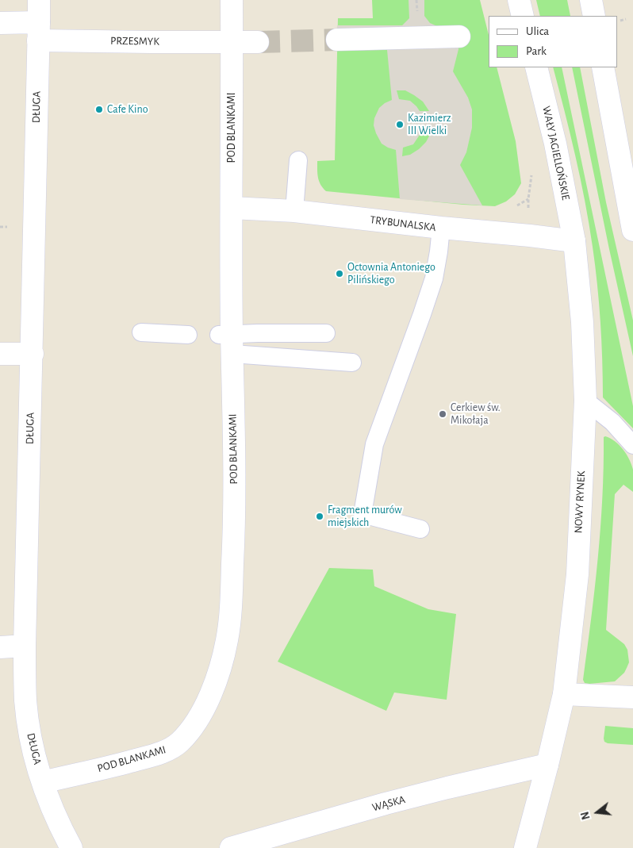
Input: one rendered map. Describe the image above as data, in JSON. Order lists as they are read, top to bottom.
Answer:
{
  "streets": {
    "street": [
      "PRZESMYK",
      "DŁUGA",
      "POD BLANKAMI",
      "WAŁY JAGIELLOŃSKIE",
      "TRYBUNALSKA",
      "NOWY RYNEK",
      "WĄSKA"
    ]
  },
  "crossings": [
    ["PRZESMYK", "DŁUGA"],
    ["PRZESMYK", "POD BLANKAMI"],
    ["DŁUGA", "POD BLANKAMI"],
    ["POD BLANKAMI", "TRYBUNALSKA"],
    ["WAŁY JAGIELLOŃSKIE", "TRYBUNALSKA"],
    ["WAŁY JAGIELLOŃSKIE", "NOWY RYNEK"],
    ["TRYBUNALSKA", "NOWY RYNEK"],
    ["NOWY RYNEK", "WĄSKA"]
  ],
  "places": [
    "Cafe Kino",
    "Kazimierz III Wielki",
    "Octownia Antoniego Pilińskiego",
    "Cerkiew św. Mikołaja",
    "Fragment murów miejskich"
  ],
  "legend": ["Ulica", "Park"],
  "north": "left"
}
